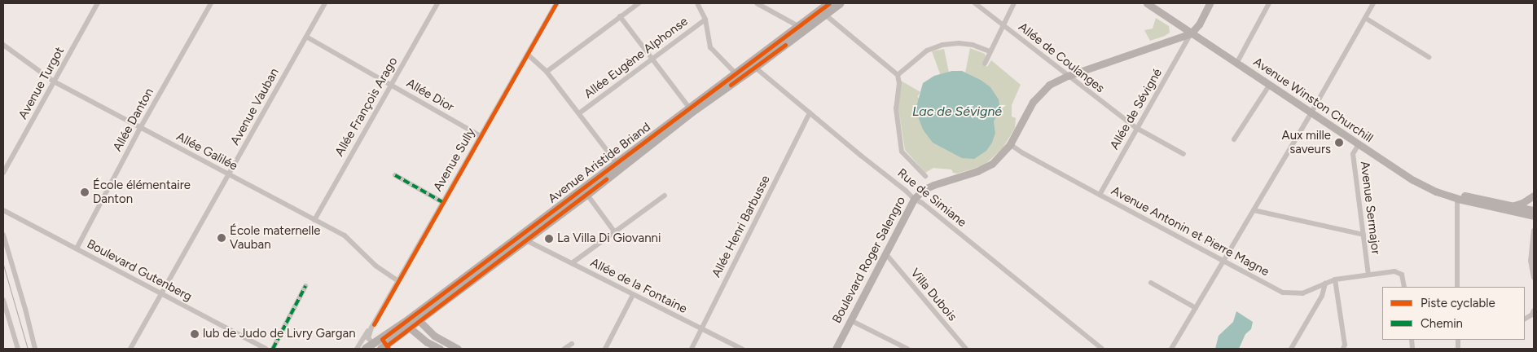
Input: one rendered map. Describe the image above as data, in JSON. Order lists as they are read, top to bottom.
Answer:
{
  "streets": {
    "main road": ["Avenue Winston Churchill", "Avenue Aristide Briand", "Boulevard Roger Salengro"],
    "street": [
      "Allée Eugène Alphonse",
      "Allée de Coulanges",
      "Avenue Turgot",
      "Allée Dior",
      "Avenue Vauban",
      "Allée François Arago",
      "Allée de Sévigné",
      "Allée Danton",
      "Allée Galilée",
      "Avenue Sully",
      "Rue de Simiane",
      "Avenue Sermajor",
      "Allée Henri Barbusse",
      "Avenue Antonin et Pierre Magne",
      "Boulevard Gutenberg",
      "Allée de la Fontaine",
      "Villa Dubois"
    ]
  },
  "crossings": [
    ["Allée de Coulanges", "Allée de Sévigné"],
    ["Allée de Coulanges", "Boulevard Roger Salengro"],
    ["Avenue Turgot", "Allée Galilée"],
    ["Allée Dior", "Avenue Vauban"],
    ["Allée Dior", "Allée François Arago"],
    ["Allée Dior", "Avenue Sully"],
    ["Avenue Winston Churchill", "Allée de Sévigné"],
    ["Avenue Winston Churchill", "Avenue Sermajor"],
    ["Avenue Winston Churchill", "Boulevard Roger Salengro"],
    ["Avenue Vauban", "Allée Galilée"],
    ["Avenue Vauban", "Boulevard Gutenberg"],
    ["Allée François Arago", "Allée Galilée"],
    ["Allée de Sévigné", "Avenue Antonin et Pierre Magne"],
    ["Allée de Sévigné", "Boulevard Roger Salengro"],
    ["Allée Danton", "Allée Galilée"],
    ["Allée Danton", "Boulevard Gutenberg"],
    ["Allée Galilée", "Avenue Sully"],
    ["Avenue Aristide Briand", "Rue de Simiane"],
    ["Avenue Aristide Briand", "Allée de la Fontaine"],
    ["Rue de Simiane", "Allée Henri Barbusse"],
    ["Rue de Simiane", "Boulevard Roger Salengro"],
    ["Avenue Sermajor", "Avenue Antonin et Pierre Magne"],
    ["Allée Henri Barbusse", "Allée de la Fontaine"],
    ["Avenue Antonin et Pierre Magne", "Boulevard Roger Salengro"],
    ["Boulevard Roger Salengro", "Villa Dubois"]
  ],
  "water": ["Lac de Sévigné"],
  "places": [
    "Aux mille saveurs",
    "École élémentaire Danton",
    "École maternelle Vauban",
    "La Villa Di Giovanni",
    "lub de Judo de Livry Gargan"
  ],
  "legend": ["Piste cyclable", "Chemin"]
}
